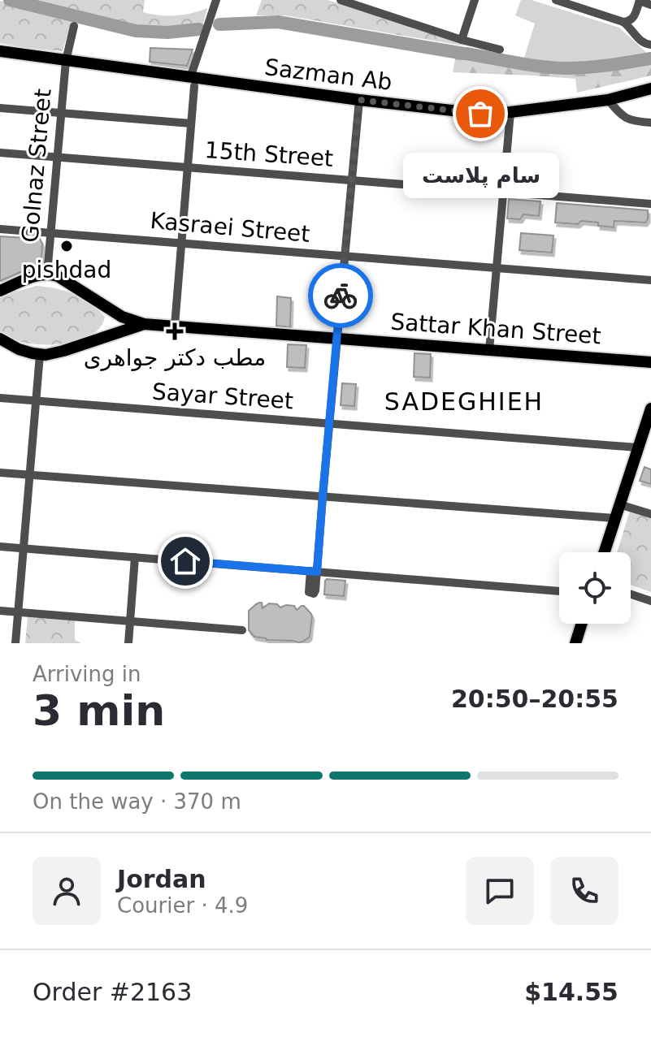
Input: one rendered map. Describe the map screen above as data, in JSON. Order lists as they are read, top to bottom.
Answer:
{
  "streets": {
    "main road": ["Sazman Ab", "Sattar Khan Street"],
    "street": [
      "15th Street",
      "Golnaz Street",
      "Kasraei Street",
      "Sayar Street"
    ]
  },
  "crossings": [
    ["Sazman Ab", "Golnaz Street"],
    ["15th Street", "Golnaz Street"],
    ["Golnaz Street", "Kasraei Street"]
  ],
  "districts": ["SADEGHIEH"],
  "places": {
    "other": ["سام پلاست", "pishdad"],
    "health": ["مطب دکتر جواهری"]
  },
  "page": {
    "bubble": "سام پلاست",
    "heading": ["3 min", "Arriving in", "20:50–20:55"],
    "panel": [
      "Jordan",
      "Courier · 4.9",
      "Order #2163",
      "$14.55"
    ],
    "bar": "On the way · 370 m"
  }
}
